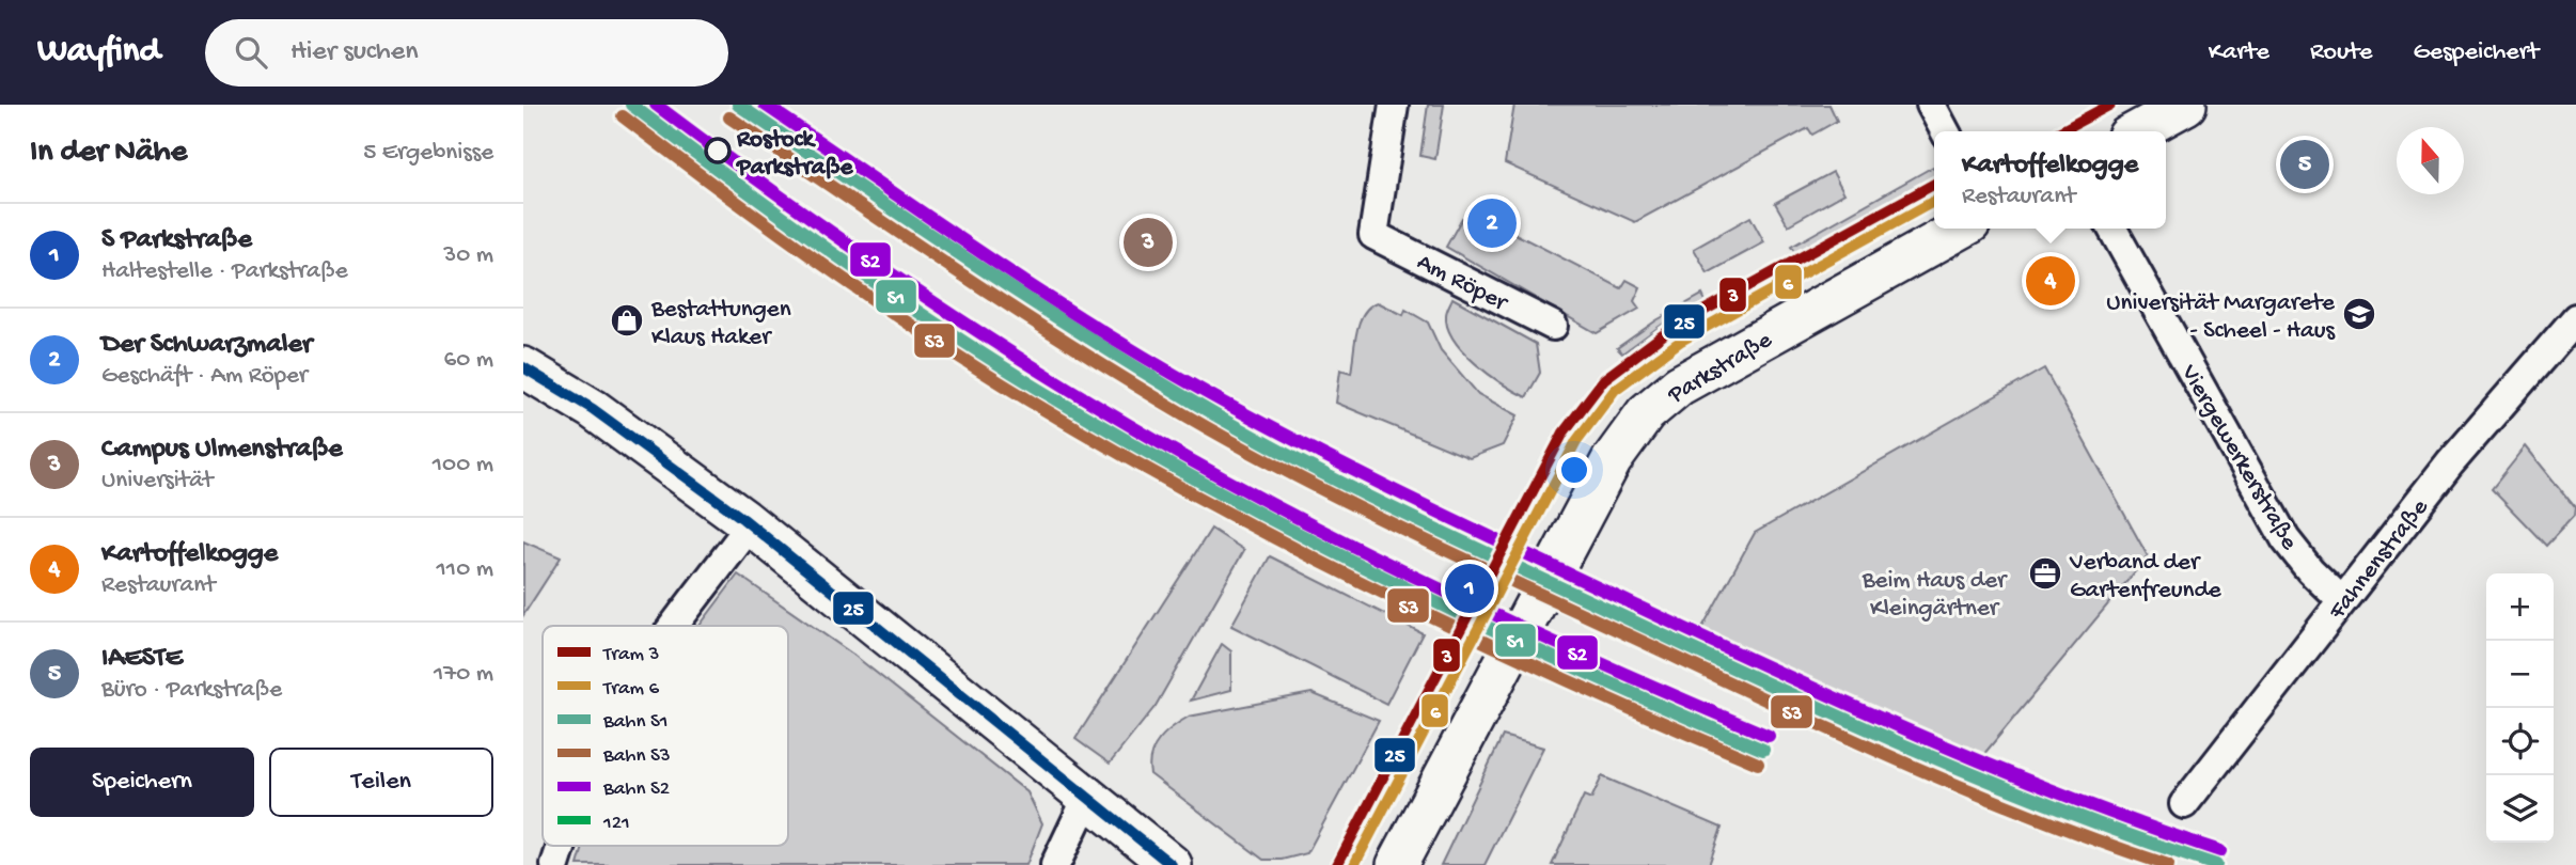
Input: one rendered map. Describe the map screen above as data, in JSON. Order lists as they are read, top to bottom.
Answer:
{
  "streets": {
    "main road": ["Parkstraße"],
    "street": ["Am Röper", "Viergewerkerstraße", "Fahnenstraße"]
  },
  "crossings": [
    ["Viergewerkerstraße", "Fahnenstraße"]
  ],
  "parks": ["Beim Haus der Kleingärtner"],
  "places": {
    "other": ["Rostock Parkstraße"],
    "school or university": ["Universität Margarete - Scheel - Haus"],
    "shop": ["Bestattungen Klaus Haker"],
    "office": ["Verband der Gartenfreunde"]
  },
  "lines": [
    "tram line 3",
    "rail line S1",
    "rail line S2",
    "transit line 25",
    "rail line S3",
    "tram line 6"
  ],
  "legend": [
    "Tram 3",
    "Tram 6",
    "Bahn S1",
    "Bahn S3",
    "Bahn S2",
    "121"
  ],
  "north": "top",
  "page": {
    "header": "Wayfind",
    "search": "Hier suchen",
    "nav": ["Karte", "Route", "Gespeichert"],
    "heading": ["In der Nähe", "5 Ergebnisse"],
    "popup": ["Kartoffelkogge", "Restaurant"],
    "pins": [
      "5",
      "2",
      "3",
      "4",
      "1"
    ],
    "list": [
      {
        "mark": "1",
        "name": "S Parkstraße",
        "note": "Haltestelle · Parkstraße",
        "value": "30 m"
      },
      {
        "mark": "2",
        "name": "Der Schwarzmaler",
        "note": "Geschäft · Am Röper",
        "value": "60 m"
      },
      {
        "mark": "3",
        "name": "Campus Ulmenstraße",
        "note": "Universität",
        "value": "100 m"
      },
      {
        "mark": "4",
        "name": "Kartoffelkogge",
        "note": "Restaurant",
        "value": "110 m"
      },
      {
        "mark": "5",
        "name": "IAESTE",
        "note": "Büro · Parkstraße",
        "value": "170 m"
      }
    ],
    "map_buttons": ["+", "−"],
    "buttons": ["Speichern", "Teilen"]
  }
}
